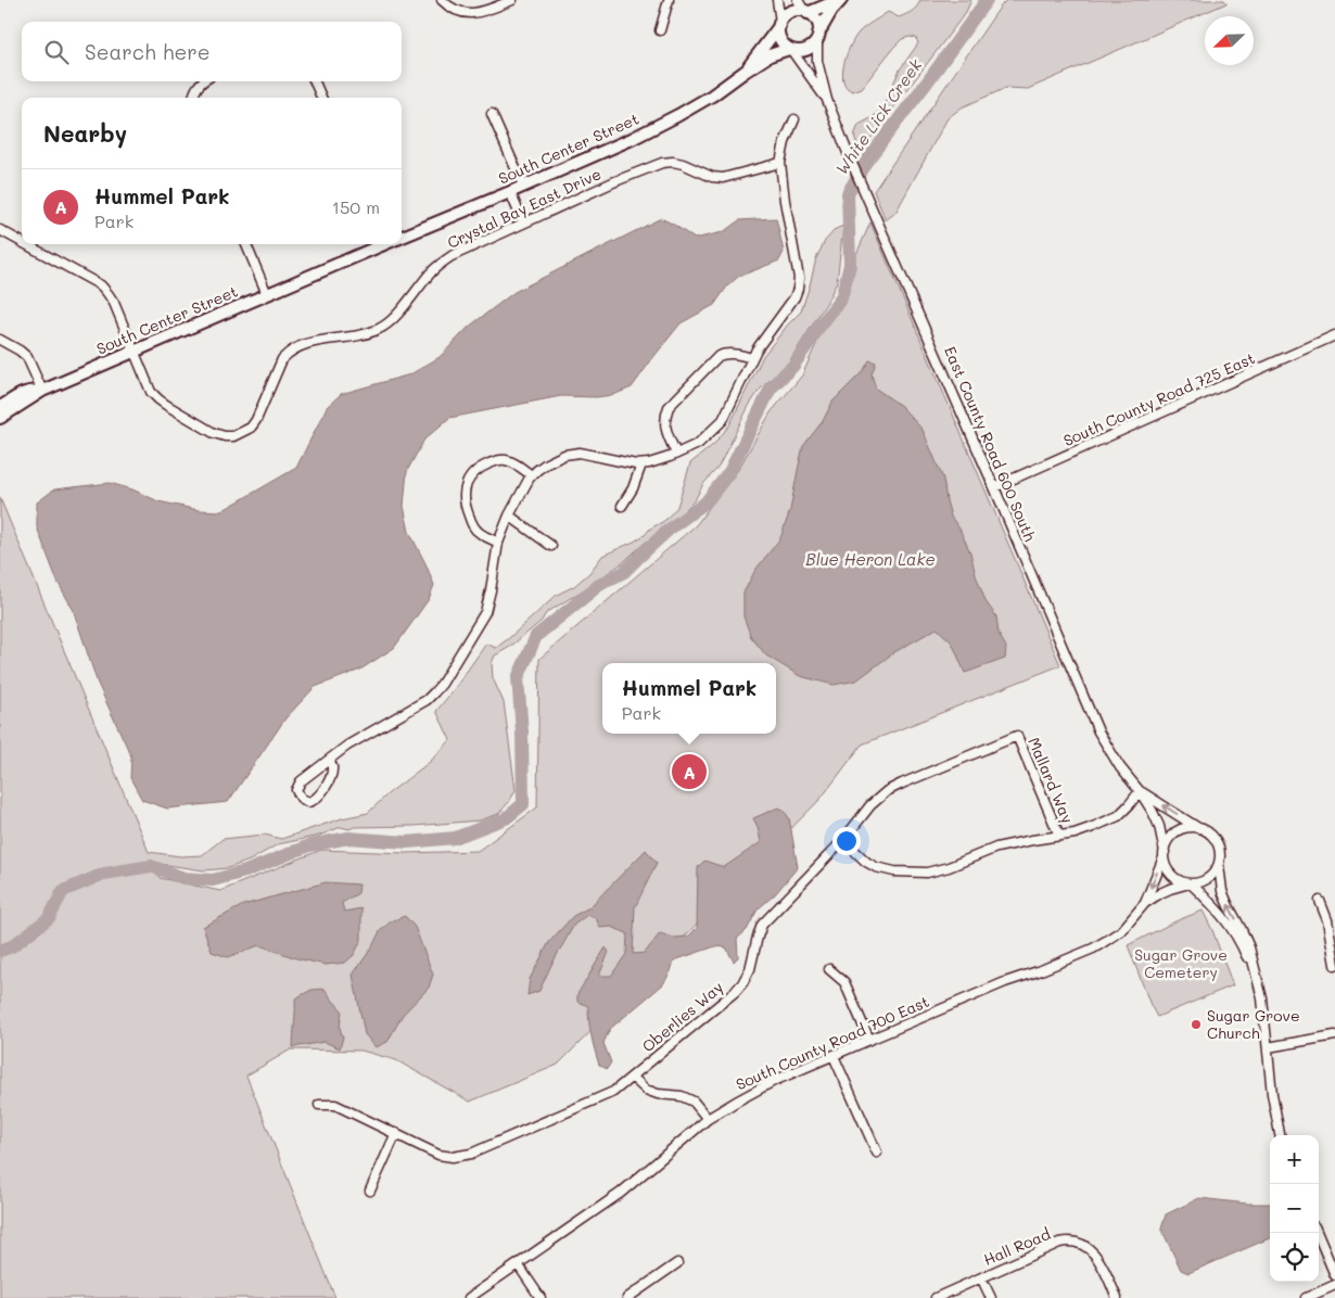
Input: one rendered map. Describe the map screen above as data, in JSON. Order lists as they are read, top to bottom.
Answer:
{
  "streets": {
    "main road": ["South Center Street"],
    "street": [
      "Crystal Bay East Drive",
      "South County Road 725 East",
      "East County Road 600 South",
      "Mallard Way",
      "Oberlies Way",
      "South County Road 700 East",
      "Hall Road"
    ]
  },
  "crossings": [
    ["South Center Street", "Crystal Bay East Drive"],
    ["South Center Street", "East County Road 600 South"],
    ["South County Road 725 East", "East County Road 600 South"],
    ["East County Road 600 South", "South County Road 700 East"],
    ["Mallard Way", "Oberlies Way"]
  ],
  "water": ["White Lick Creek", "Blue Heron Lake"],
  "parks": ["Sugar Grove Cemetery"],
  "places": ["Sugar Grove Church"],
  "north": "bottom left",
  "page": {
    "search": "Search here",
    "heading": "Nearby",
    "list": [
      {
        "mark": "A",
        "name": "Hummel Park",
        "note": "Park",
        "value": "150 m"
      }
    ],
    "popup": ["Hummel Park", "Park"],
    "pins": "A",
    "map_buttons": ["+", "−"]
  }
}
